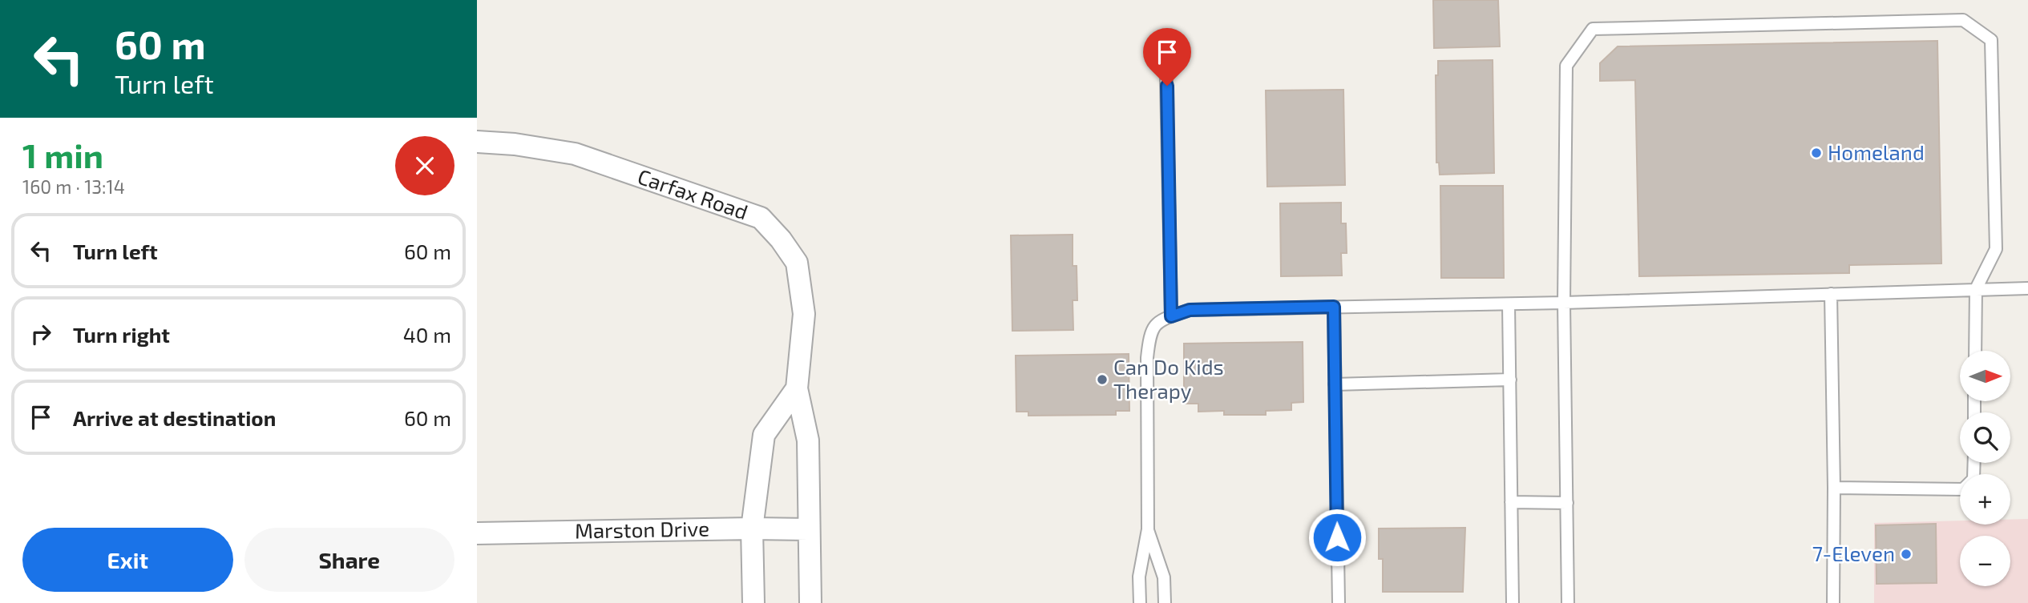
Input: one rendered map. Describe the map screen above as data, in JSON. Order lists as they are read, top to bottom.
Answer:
{
  "streets": {
    "street": ["Carfax Road", "Marston Drive"]
  },
  "crossings": [
    ["Carfax Road", "Marston Drive"]
  ],
  "places": ["Homeland", "Can Do Kids Therapy", "7-Eleven"],
  "north": "right",
  "page": {
    "turn": ["60 m", "Turn left"],
    "heading": ["1 min", "160 m · 13:14"],
    "list": [
      {
        "name": "Turn left",
        "value": "60 m"
      },
      {
        "name": "Turn right",
        "value": "40 m"
      },
      {
        "name": "Arrive at destination",
        "value": "60 m"
      }
    ],
    "map_buttons": ["+", "−"],
    "buttons": ["Exit", "Share"]
  }
}
